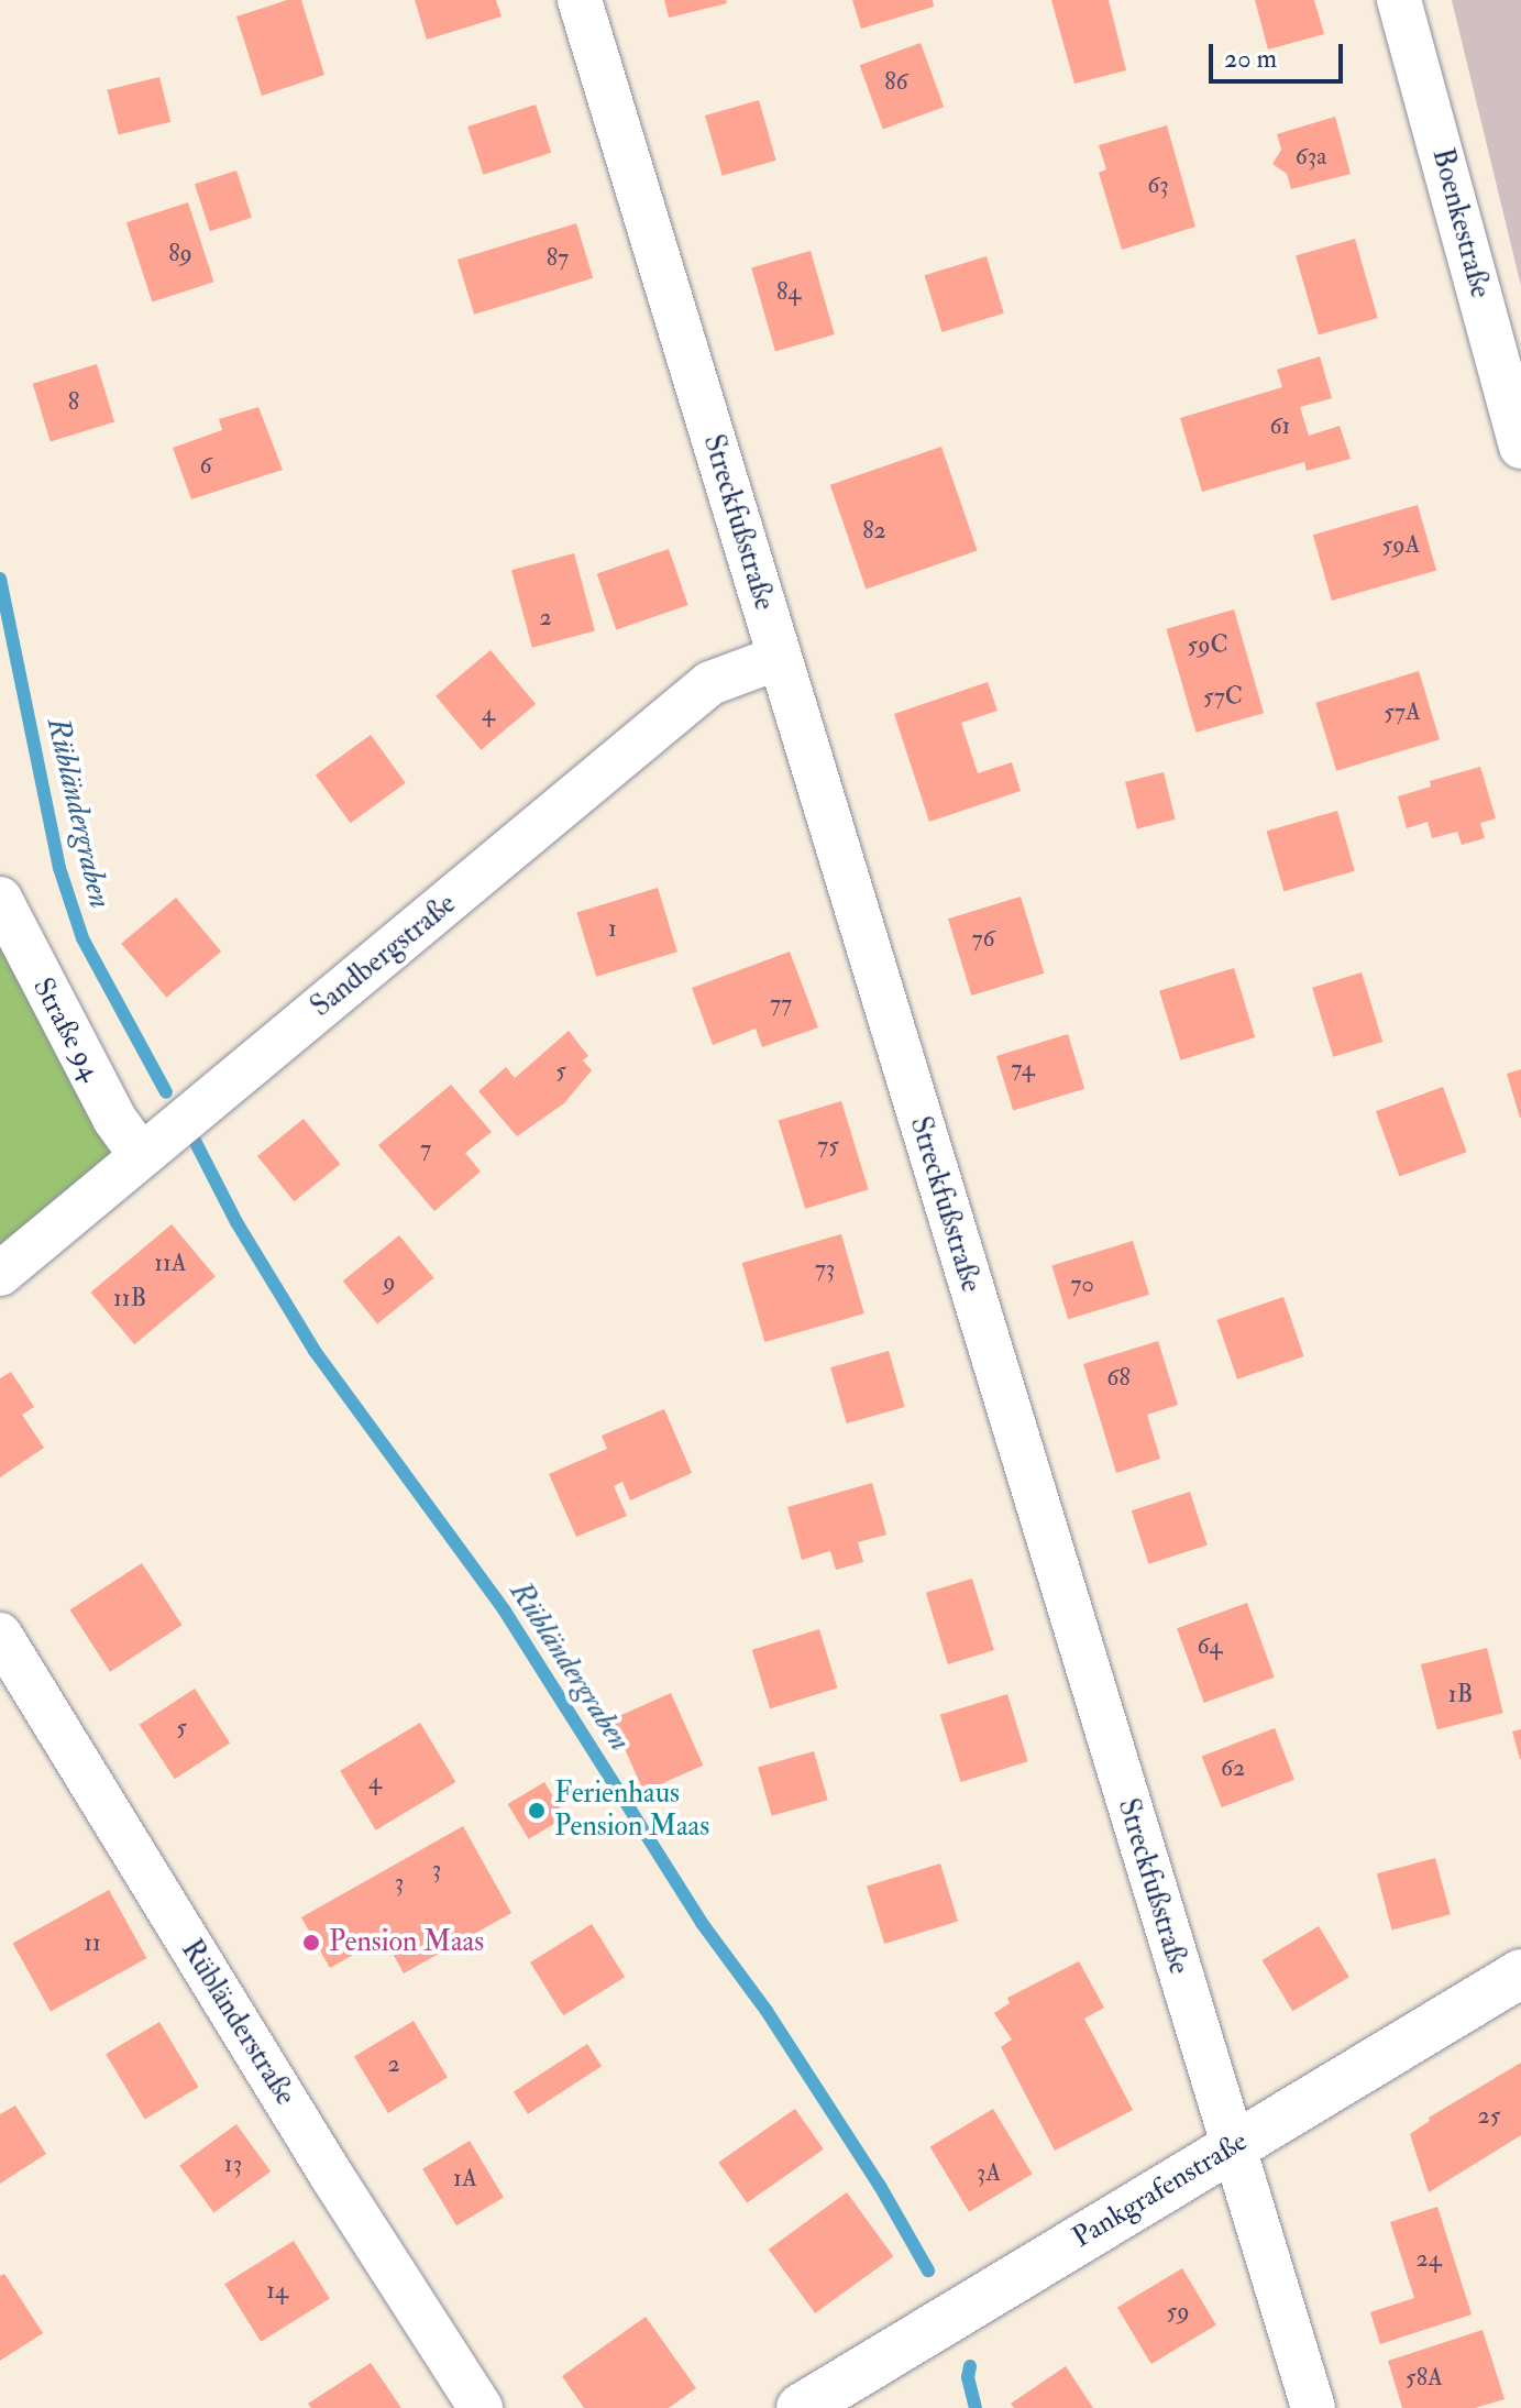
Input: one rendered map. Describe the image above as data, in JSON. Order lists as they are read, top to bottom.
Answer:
{
  "streets": {
    "main road": ["Pankgrafenstraße"],
    "street": [
      "Boenkestraße",
      "Streckfußstraße",
      "Sandbergstraße",
      "Straße 94",
      "Rübländerstraße"
    ]
  },
  "crossings": [
    ["Streckfußstraße", "Sandbergstraße"],
    ["Streckfußstraße", "Pankgrafenstraße"],
    ["Sandbergstraße", "Straße 94"]
  ],
  "water": ["Rübländergraben"],
  "places": ["Ferienhaus Pension Maas", "Pension Maas"],
  "house_numbers": [
    "86",
    "63a",
    "63",
    "89",
    "87",
    "84",
    "8",
    "61",
    "6",
    "82",
    "59A",
    "2",
    "59C",
    "57C",
    "57A",
    "4",
    "1",
    "76",
    "77",
    "74",
    "5",
    "75",
    "7",
    "11A",
    "73",
    "9",
    "70",
    "11B",
    "68",
    "64",
    "1B",
    "5",
    "62",
    "4",
    "3",
    "3",
    "11",
    "2",
    "25",
    "13",
    "3A",
    "1A",
    "24",
    "14",
    "59",
    "58A"
  ],
  "scale_bar": "20 m"
}
